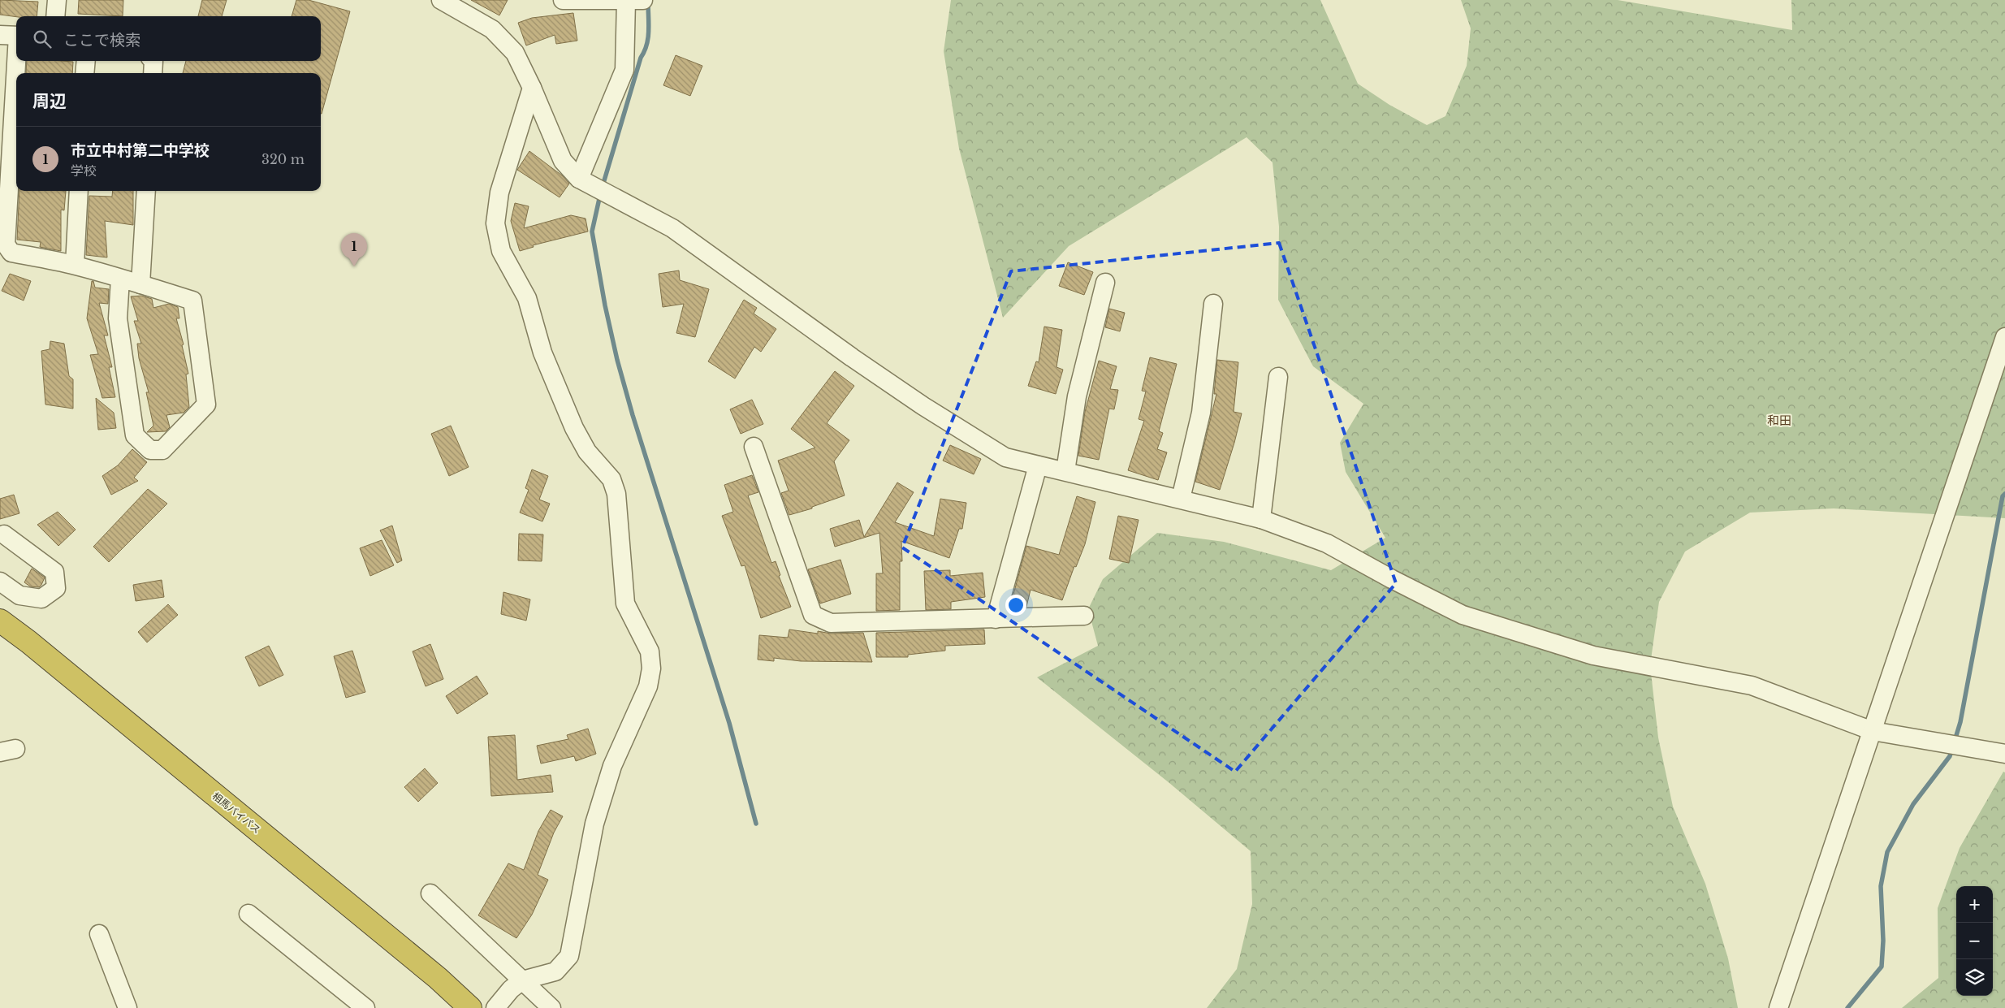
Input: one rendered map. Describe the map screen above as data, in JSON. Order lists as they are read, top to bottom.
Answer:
{
  "streets": {
    "highway": ["相馬バイパス"]
  },
  "districts": ["和田"],
  "page": {
    "search": "ここで検索",
    "heading": "周辺",
    "list": [
      {
        "mark": "1",
        "name": "市立中村第二中学校",
        "note": "学校",
        "value": "320 m"
      }
    ],
    "pins": "1",
    "map_buttons": ["+", "−"]
  }
}
